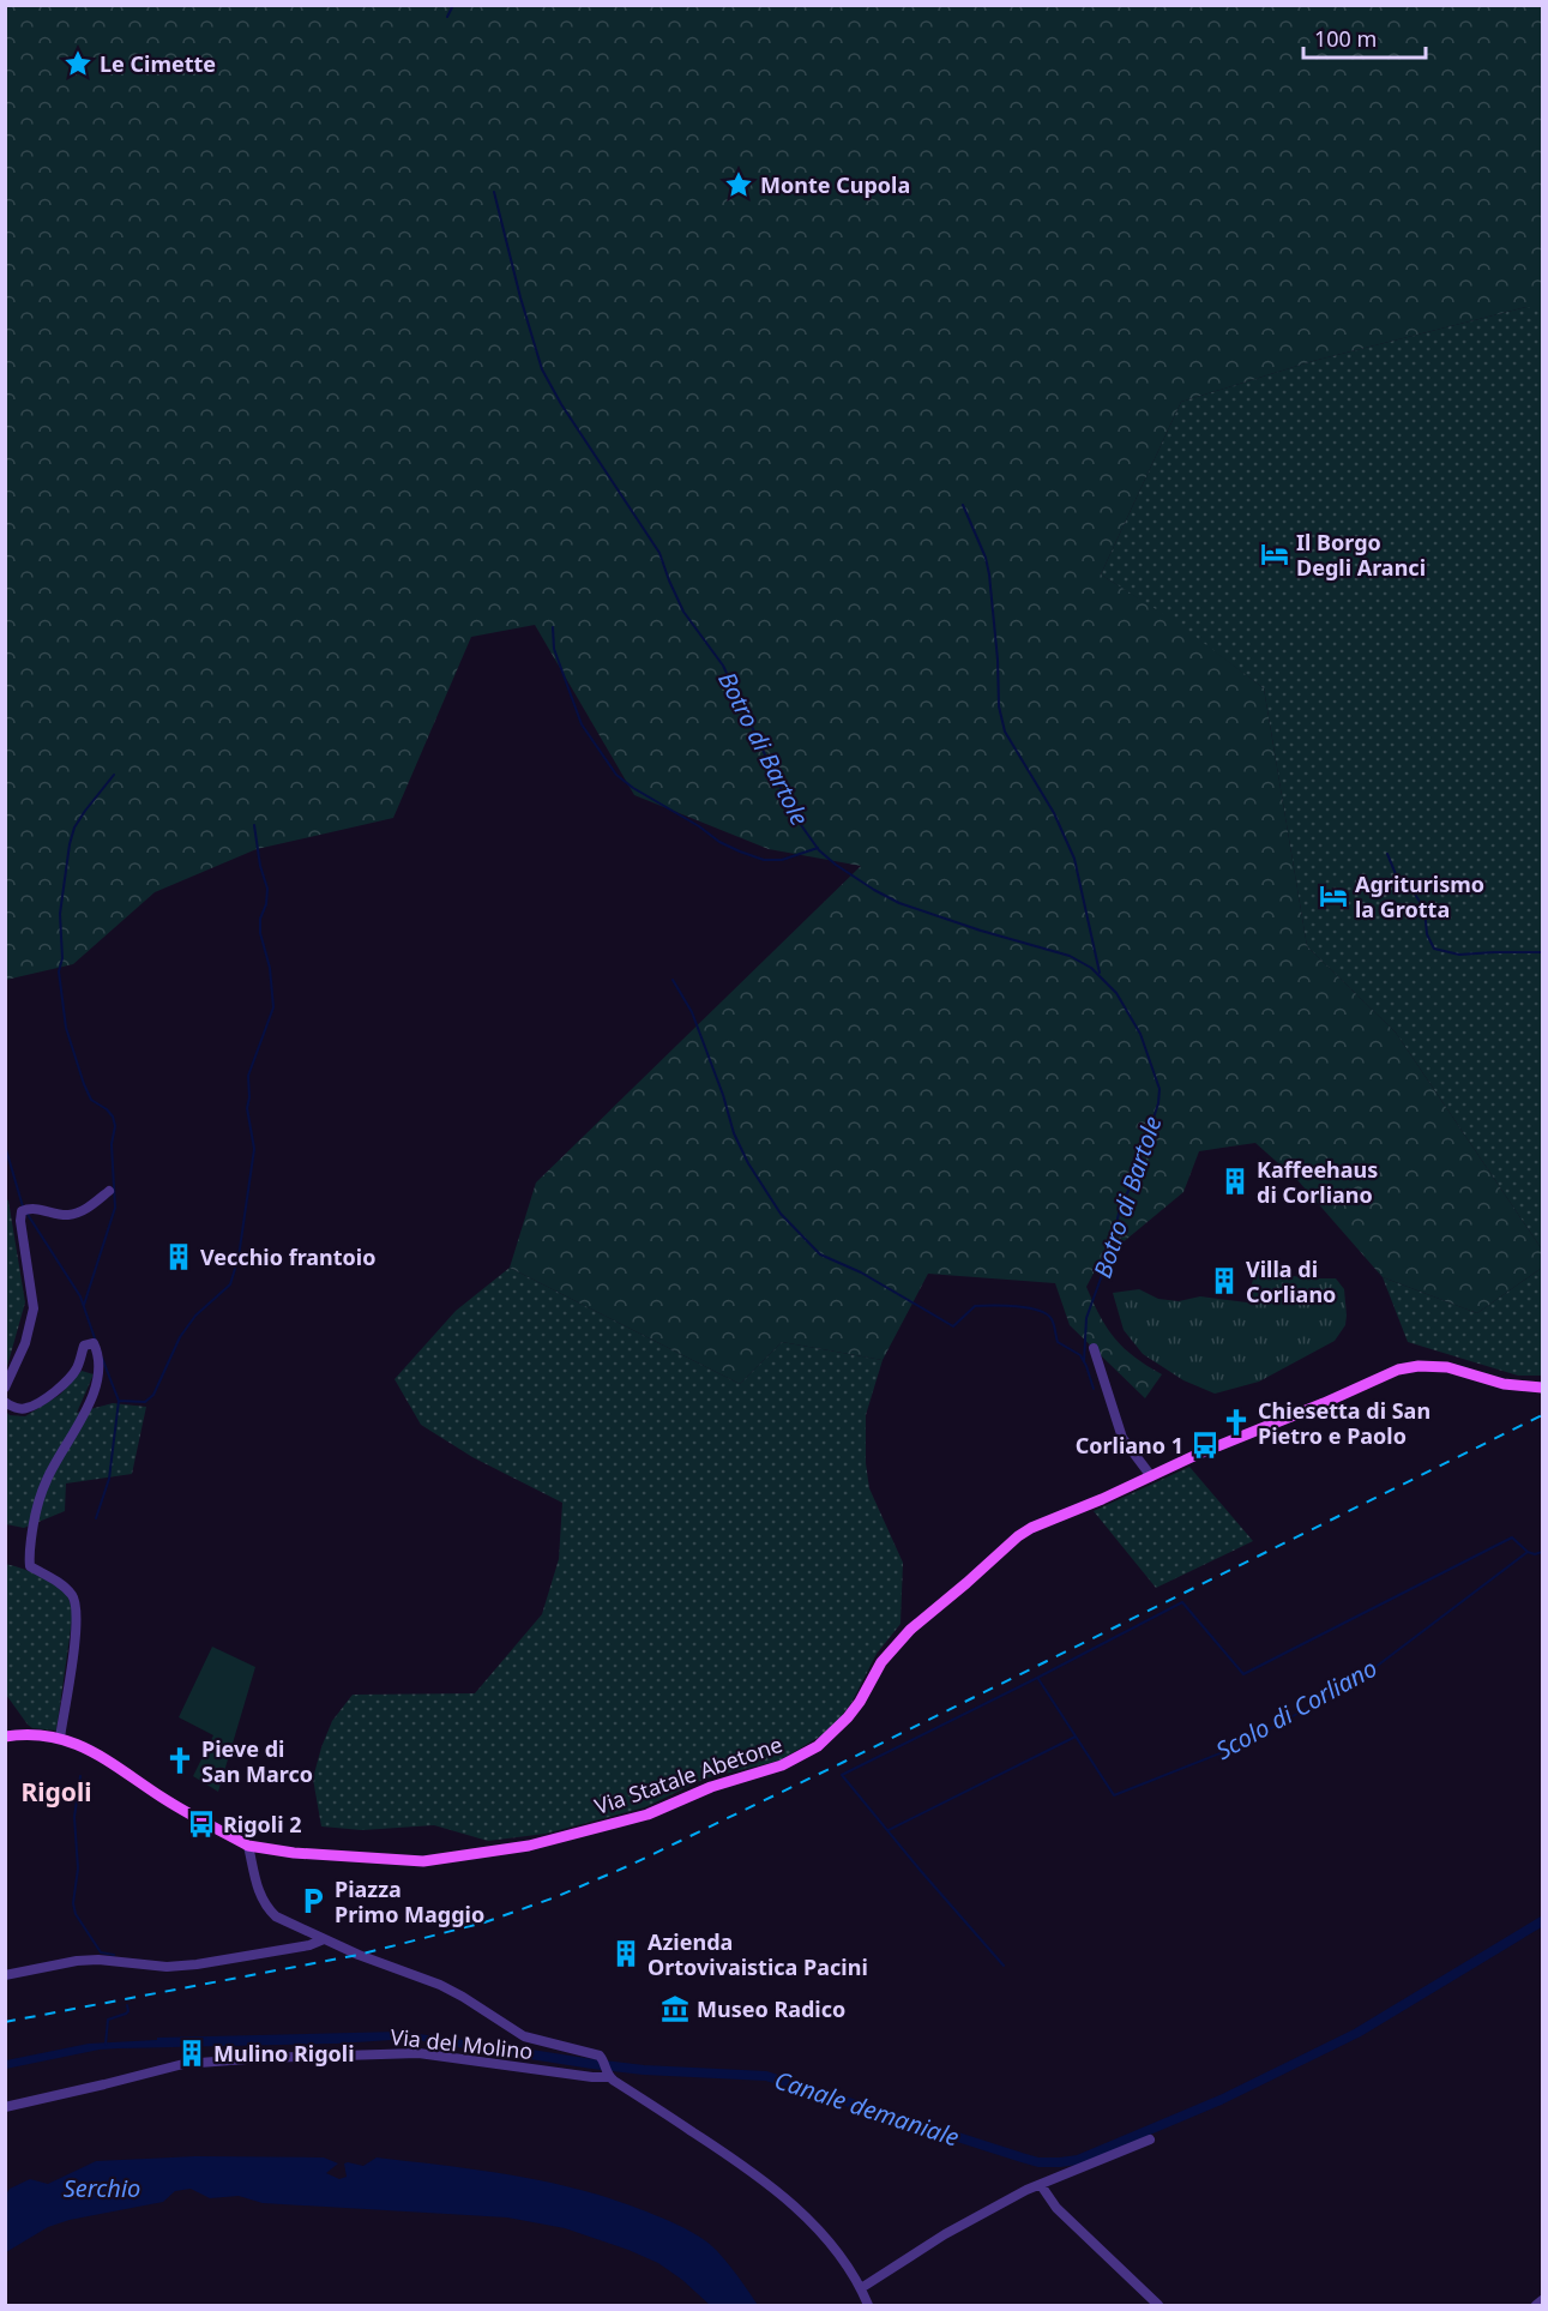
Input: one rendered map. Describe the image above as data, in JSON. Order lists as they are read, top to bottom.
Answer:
{
  "streets": {
    "main road": ["Via Statale Abetone"],
    "street": ["Via del Molino"]
  },
  "districts": ["Rigoli"],
  "water": [
    "Botro di Bartole",
    "Scolo di Corliano",
    "Canale demaniale",
    "Serchio"
  ],
  "places": {
    "place": ["Le Cimette", "Monte Cupola"],
    "hotel": ["Il Borgo Degli Aranci", "Agriturismo la Grotta"],
    "building": [
      "Kaffeehaus di Corliano",
      "Vecchio frantoio",
      "Villa di Corliano",
      "Azienda Ortovivaistica Pacini",
      "Mulino Rigoli"
    ],
    "church": ["Chiesetta di San Pietro e Paolo", "Pieve di San Marco"],
    "bus stop": ["Corliano 1", "Rigoli 2"],
    "parking": ["Piazza Primo Maggio"],
    "museum": ["Museo Radico"]
  },
  "scale_bar": "100 m"
}
